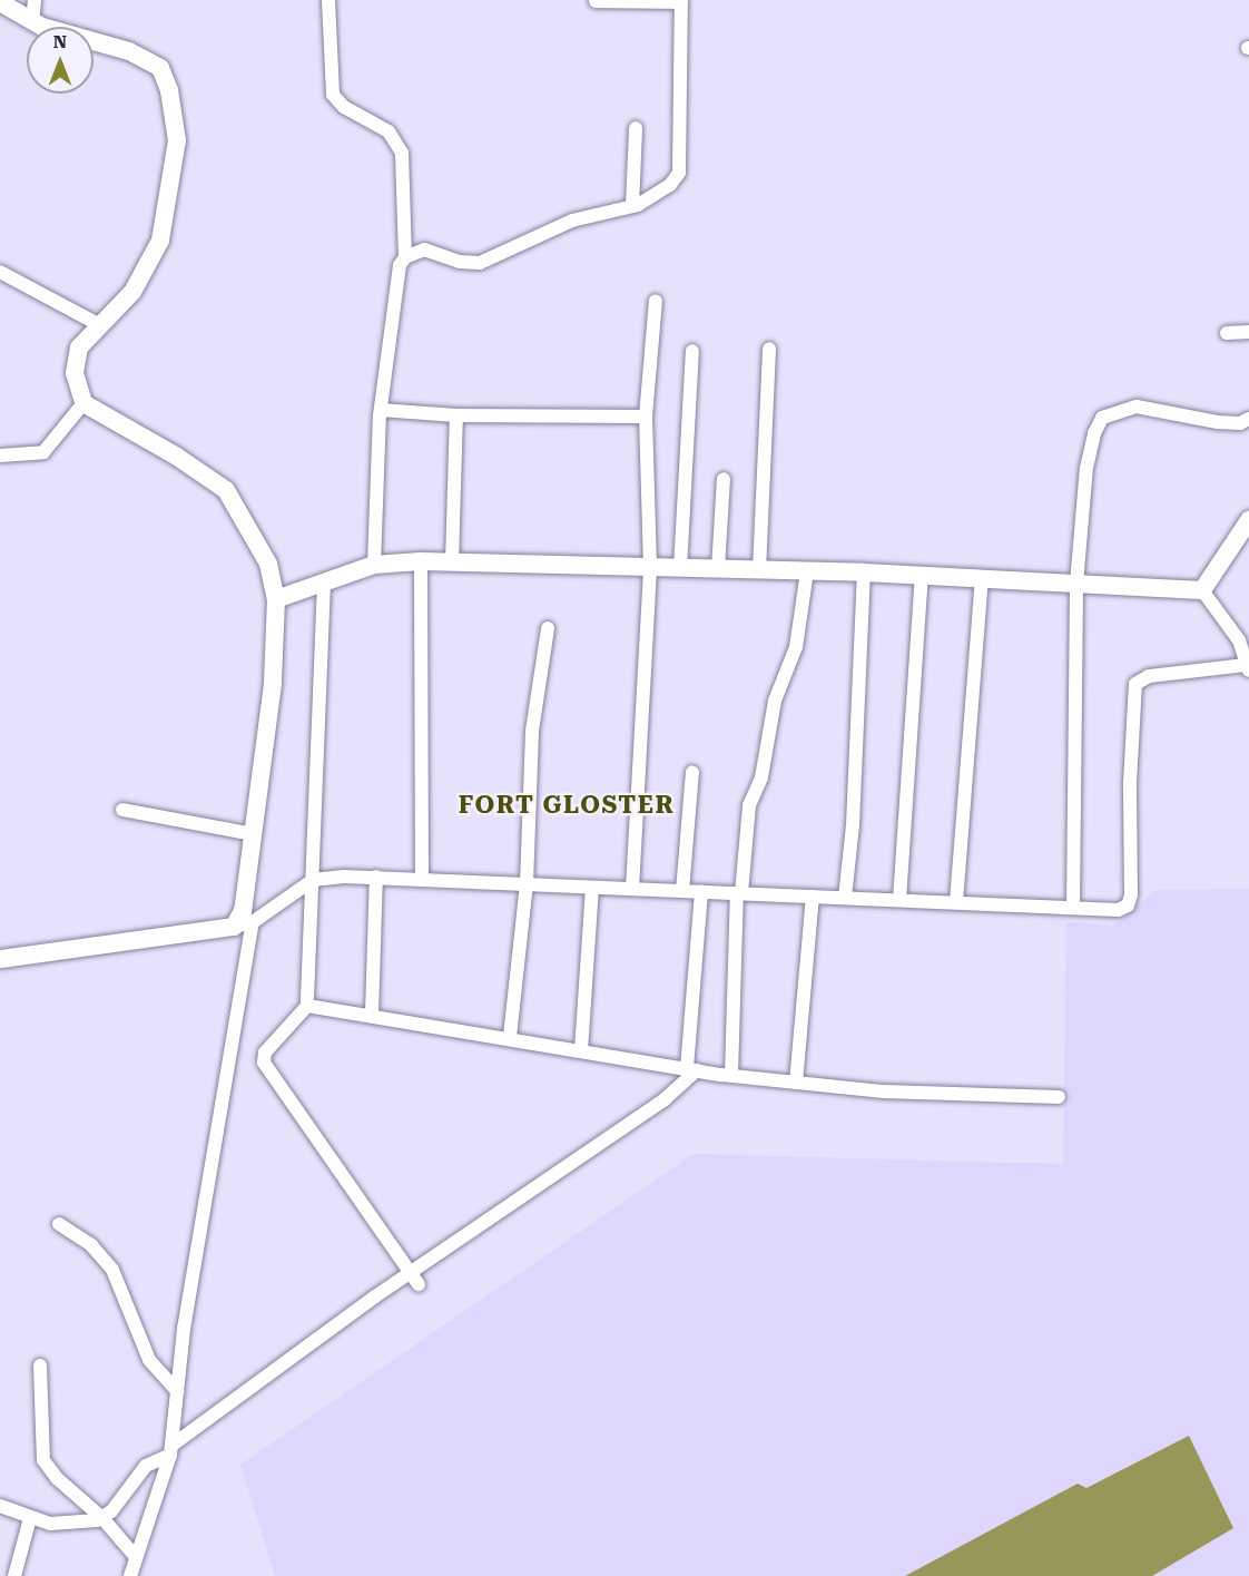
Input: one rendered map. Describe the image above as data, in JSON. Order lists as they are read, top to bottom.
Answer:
{
  "districts": ["FORT GLOSTER"],
  "north": "top"
}
